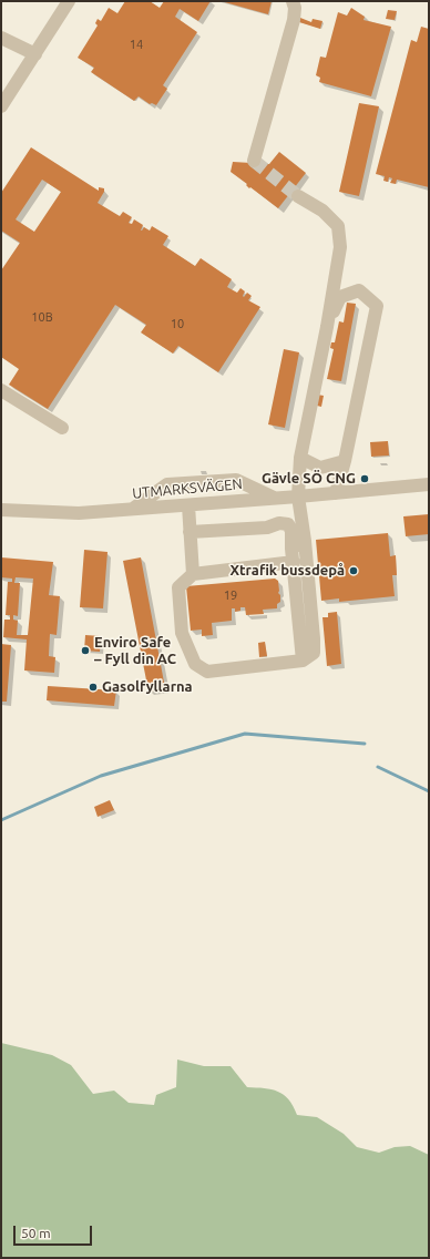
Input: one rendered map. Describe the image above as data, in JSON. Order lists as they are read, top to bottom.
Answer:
{
  "streets": {
    "street": ["UTMARKSVÄGEN"]
  },
  "places": [
    "Gävle SÖ CNG",
    "Xtrafik bussdepå",
    "Enviro Safe – Fyll din AC",
    "Gasolfyllarna"
  ],
  "house_numbers": [
    "14",
    "10B",
    "10",
    "19"
  ],
  "scale_bar": "50 m"
}
